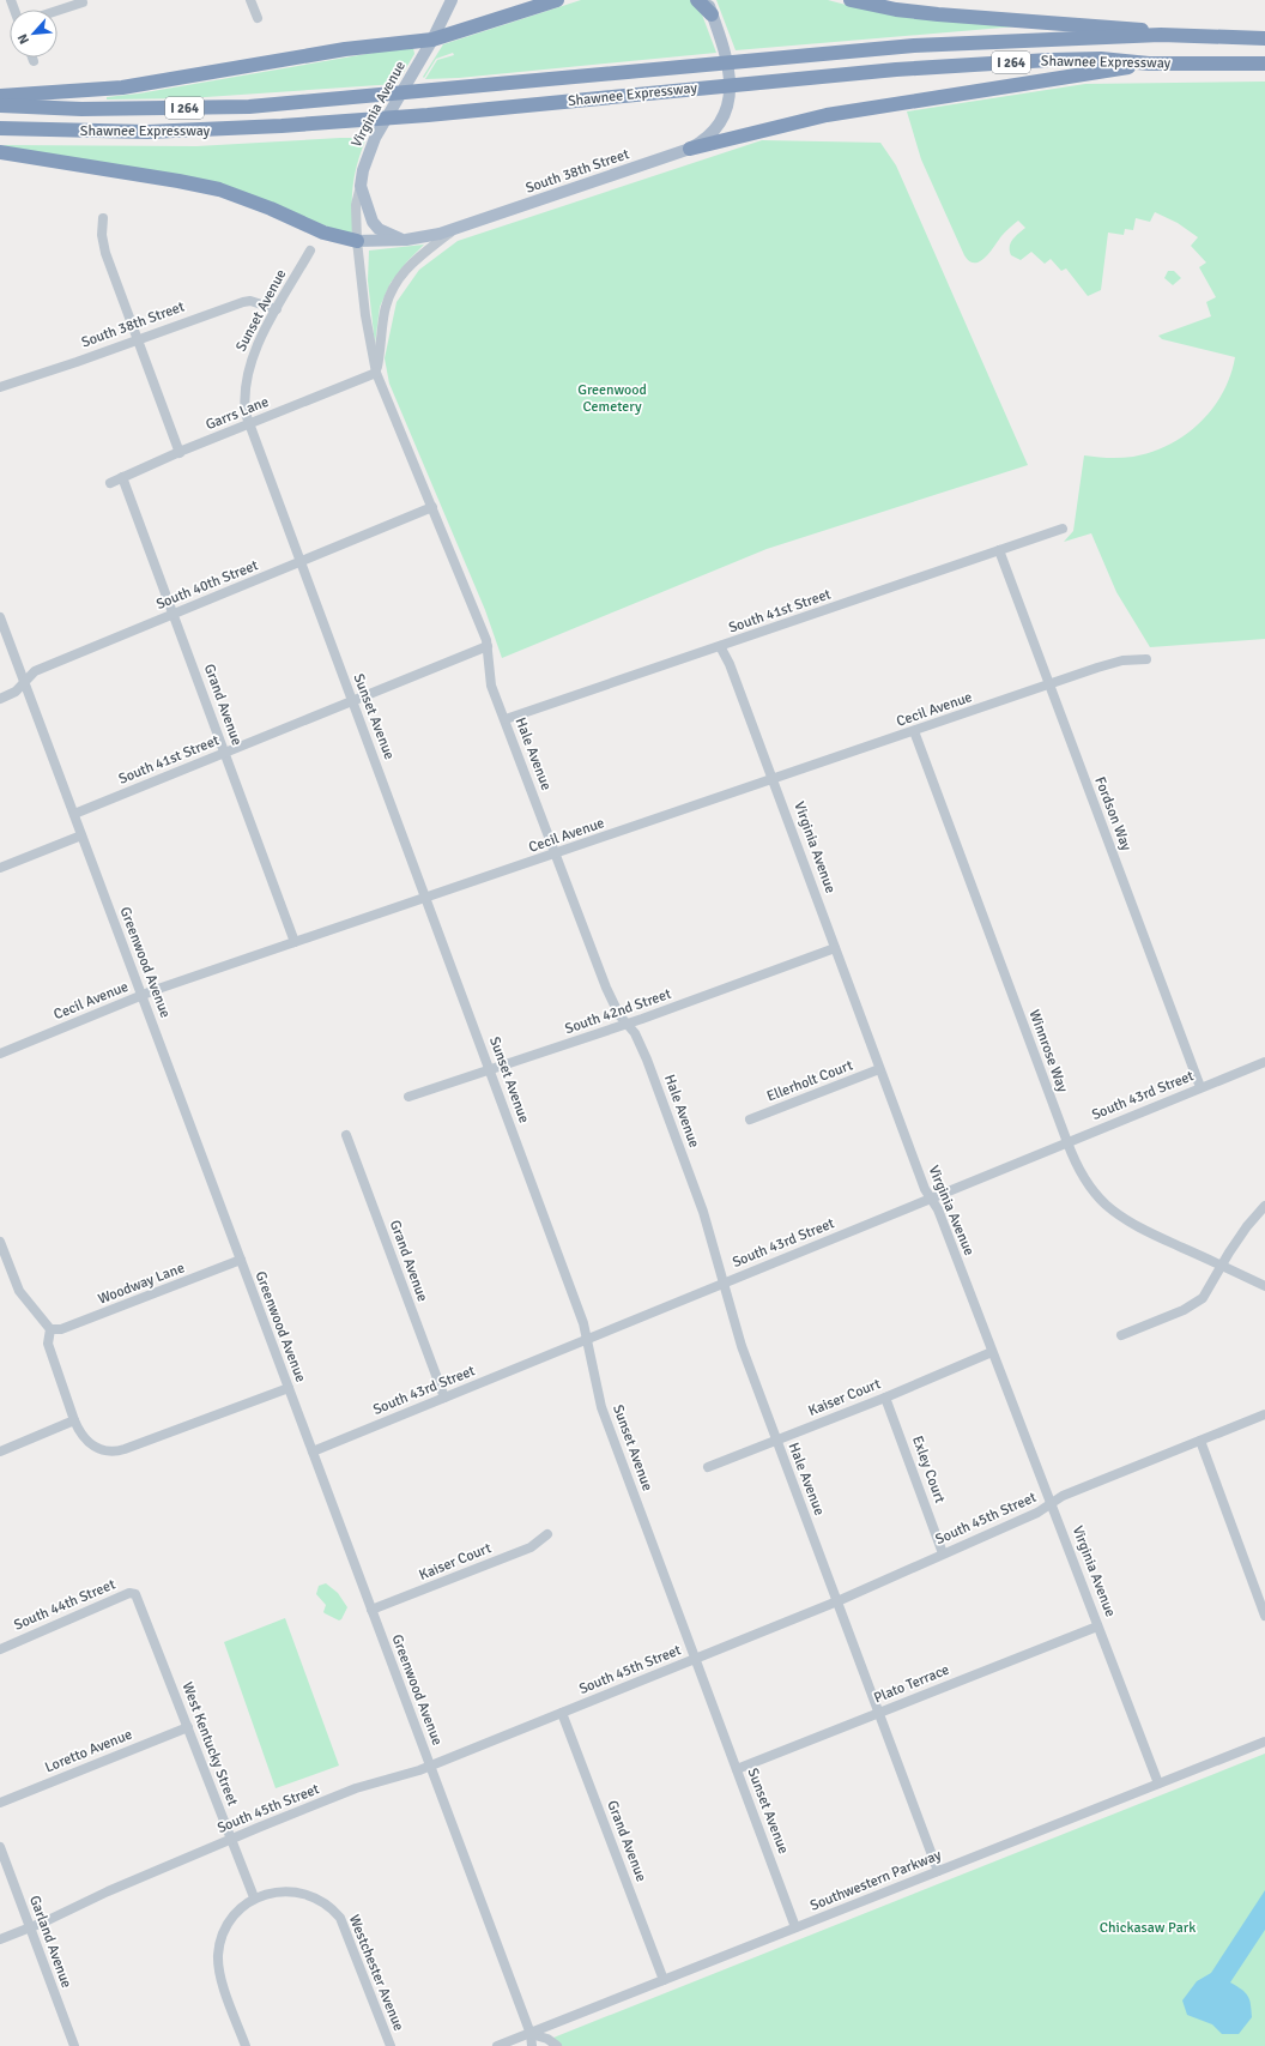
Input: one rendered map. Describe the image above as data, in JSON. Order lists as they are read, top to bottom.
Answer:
{
  "streets": {
    "highway": ["I 264", "Shawnee Expressway"],
    "main road": ["Virginia Avenue", "South 38th Street"],
    "street": [
      "Sunset Avenue",
      "Garrs Lane",
      "South 40th Street",
      "South 41st Street",
      "Grand Avenue",
      "Cecil Avenue",
      "Hale Avenue",
      "Fordson Way",
      "Greenwood Avenue",
      "South 42nd Street",
      "Winnrose Way",
      "Ellerholt Court",
      "South 43rd Street",
      "Woodway Lane",
      "Kaiser Court",
      "Exley Court",
      "South 45th Street",
      "South 44th Street",
      "Plato Terrace",
      "West Kentucky Street",
      "Loretto Avenue",
      "Southwestern Parkway",
      "Garland Avenue",
      "Westchester Avenue"
    ]
  },
  "crossings": [
    ["Virginia Avenue", "South 38th Street"],
    ["Virginia Avenue", "Garrs Lane"],
    ["Virginia Avenue", "South 41st Street"],
    ["Virginia Avenue", "Cecil Avenue"],
    ["Virginia Avenue", "Hale Avenue"],
    ["Virginia Avenue", "South 42nd Street"],
    ["Virginia Avenue", "Ellerholt Court"],
    ["Virginia Avenue", "South 43rd Street"],
    ["Virginia Avenue", "Kaiser Court"],
    ["Virginia Avenue", "South 45th Street"],
    ["Virginia Avenue", "Plato Terrace"],
    ["Virginia Avenue", "Southwestern Parkway"],
    ["South 38th Street", "Sunset Avenue"],
    ["Sunset Avenue", "Garrs Lane"],
    ["Sunset Avenue", "South 40th Street"],
    ["Sunset Avenue", "South 41st Street"],
    ["Sunset Avenue", "Cecil Avenue"],
    ["Sunset Avenue", "South 42nd Street"],
    ["Sunset Avenue", "South 43rd Street"],
    ["Sunset Avenue", "South 45th Street"],
    ["Sunset Avenue", "Plato Terrace"],
    ["Sunset Avenue", "Southwestern Parkway"],
    ["Garrs Lane", "Grand Avenue"],
    ["Garrs Lane", "Hale Avenue"],
    ["South 40th Street", "Grand Avenue"],
    ["South 40th Street", "Hale Avenue"],
    ["South 40th Street", "Greenwood Avenue"],
    ["South 41st Street", "Grand Avenue"],
    ["South 41st Street", "Hale Avenue"],
    ["South 41st Street", "Fordson Way"],
    ["South 41st Street", "Greenwood Avenue"],
    ["Grand Avenue", "Cecil Avenue"],
    ["Grand Avenue", "South 43rd Street"],
    ["Grand Avenue", "South 45th Street"],
    ["Grand Avenue", "Southwestern Parkway"],
    ["Cecil Avenue", "Hale Avenue"],
    ["Cecil Avenue", "Fordson Way"],
    ["Cecil Avenue", "Greenwood Avenue"],
    ["Cecil Avenue", "Winnrose Way"],
    ["Hale Avenue", "South 42nd Street"],
    ["Hale Avenue", "South 43rd Street"],
    ["Hale Avenue", "Kaiser Court"],
    ["Hale Avenue", "South 45th Street"],
    ["Hale Avenue", "Plato Terrace"],
    ["Hale Avenue", "Southwestern Parkway"],
    ["Fordson Way", "South 43rd Street"],
    ["Greenwood Avenue", "South 43rd Street"],
    ["Greenwood Avenue", "Woodway Lane"],
    ["Greenwood Avenue", "Kaiser Court"],
    ["Greenwood Avenue", "South 45th Street"],
    ["Greenwood Avenue", "Southwestern Parkway"],
    ["Winnrose Way", "South 43rd Street"],
    ["Kaiser Court", "Exley Court"],
    ["Exley Court", "South 45th Street"],
    ["South 45th Street", "West Kentucky Street"],
    ["South 45th Street", "Garland Avenue"],
    ["South 44th Street", "West Kentucky Street"],
    ["West Kentucky Street", "Loretto Avenue"],
    ["West Kentucky Street", "Westchester Avenue"]
  ],
  "parks": ["Greenwood Cemetery", "Chickasaw Park"],
  "north": "bottom left"
}
